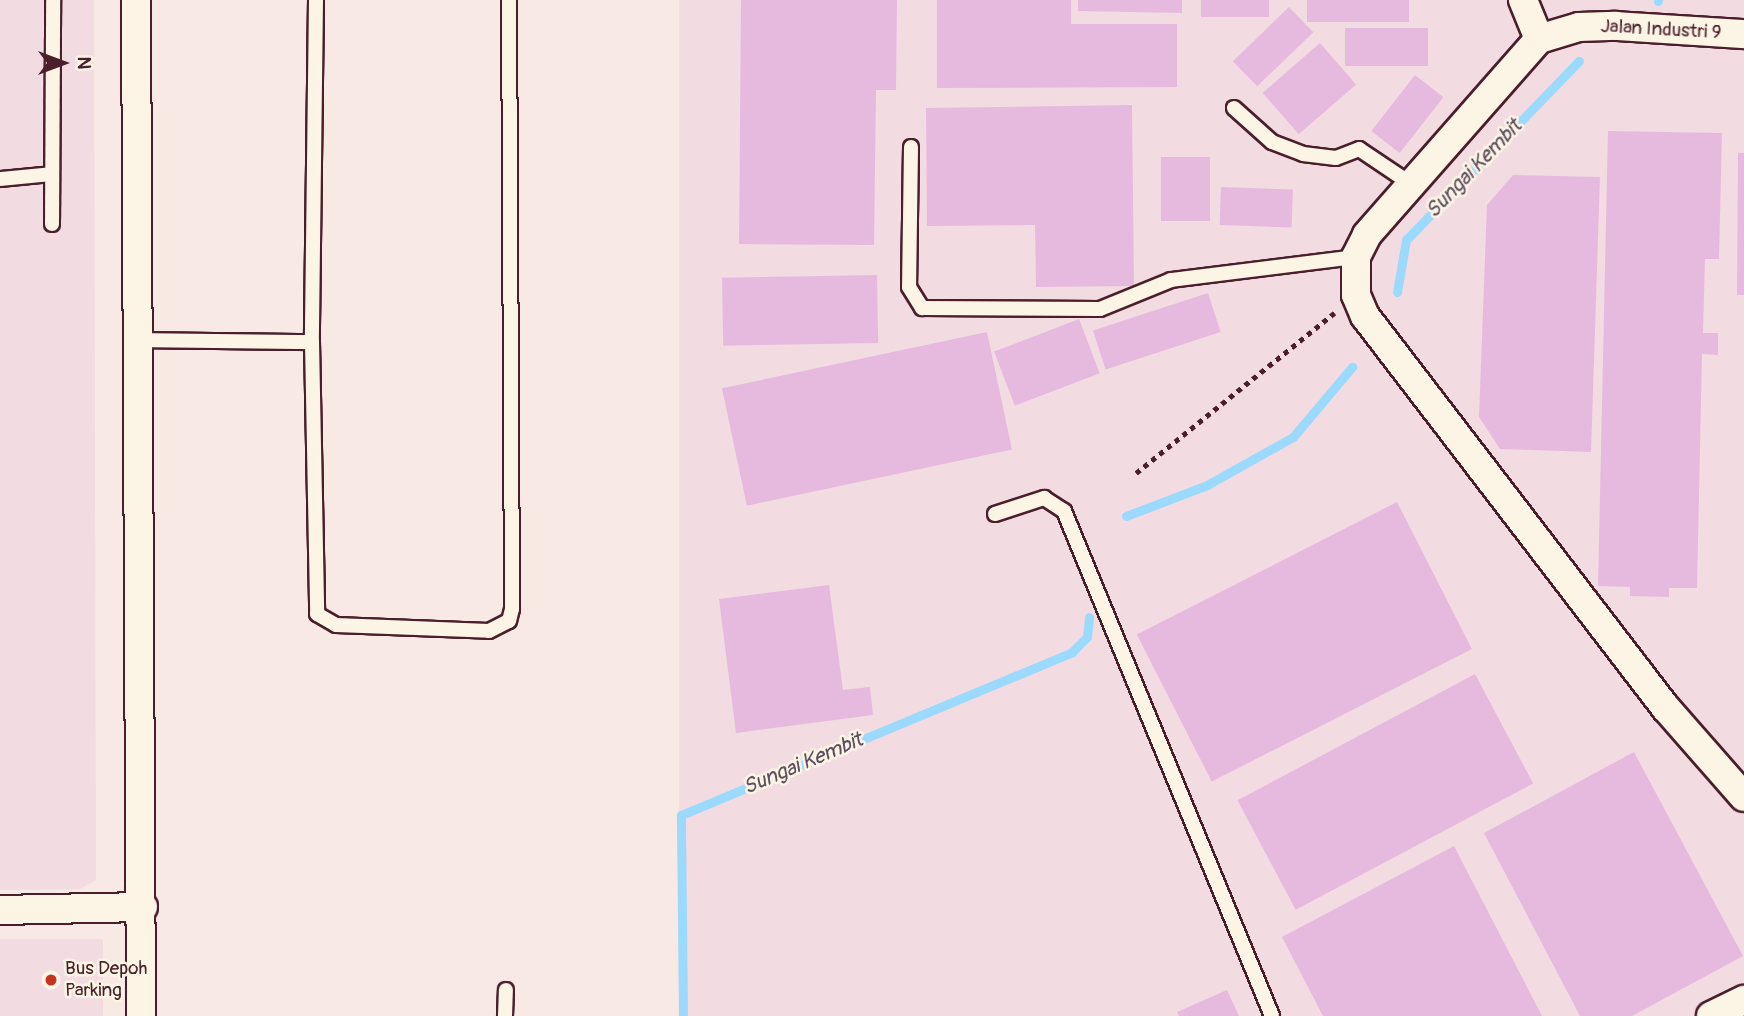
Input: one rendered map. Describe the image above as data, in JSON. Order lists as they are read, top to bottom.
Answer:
{
  "streets": {
    "street": ["Jalan Industri 9"]
  },
  "water": ["Sungai Kembit"],
  "places": ["Bus Depoh Parking"],
  "north": "right"
}
